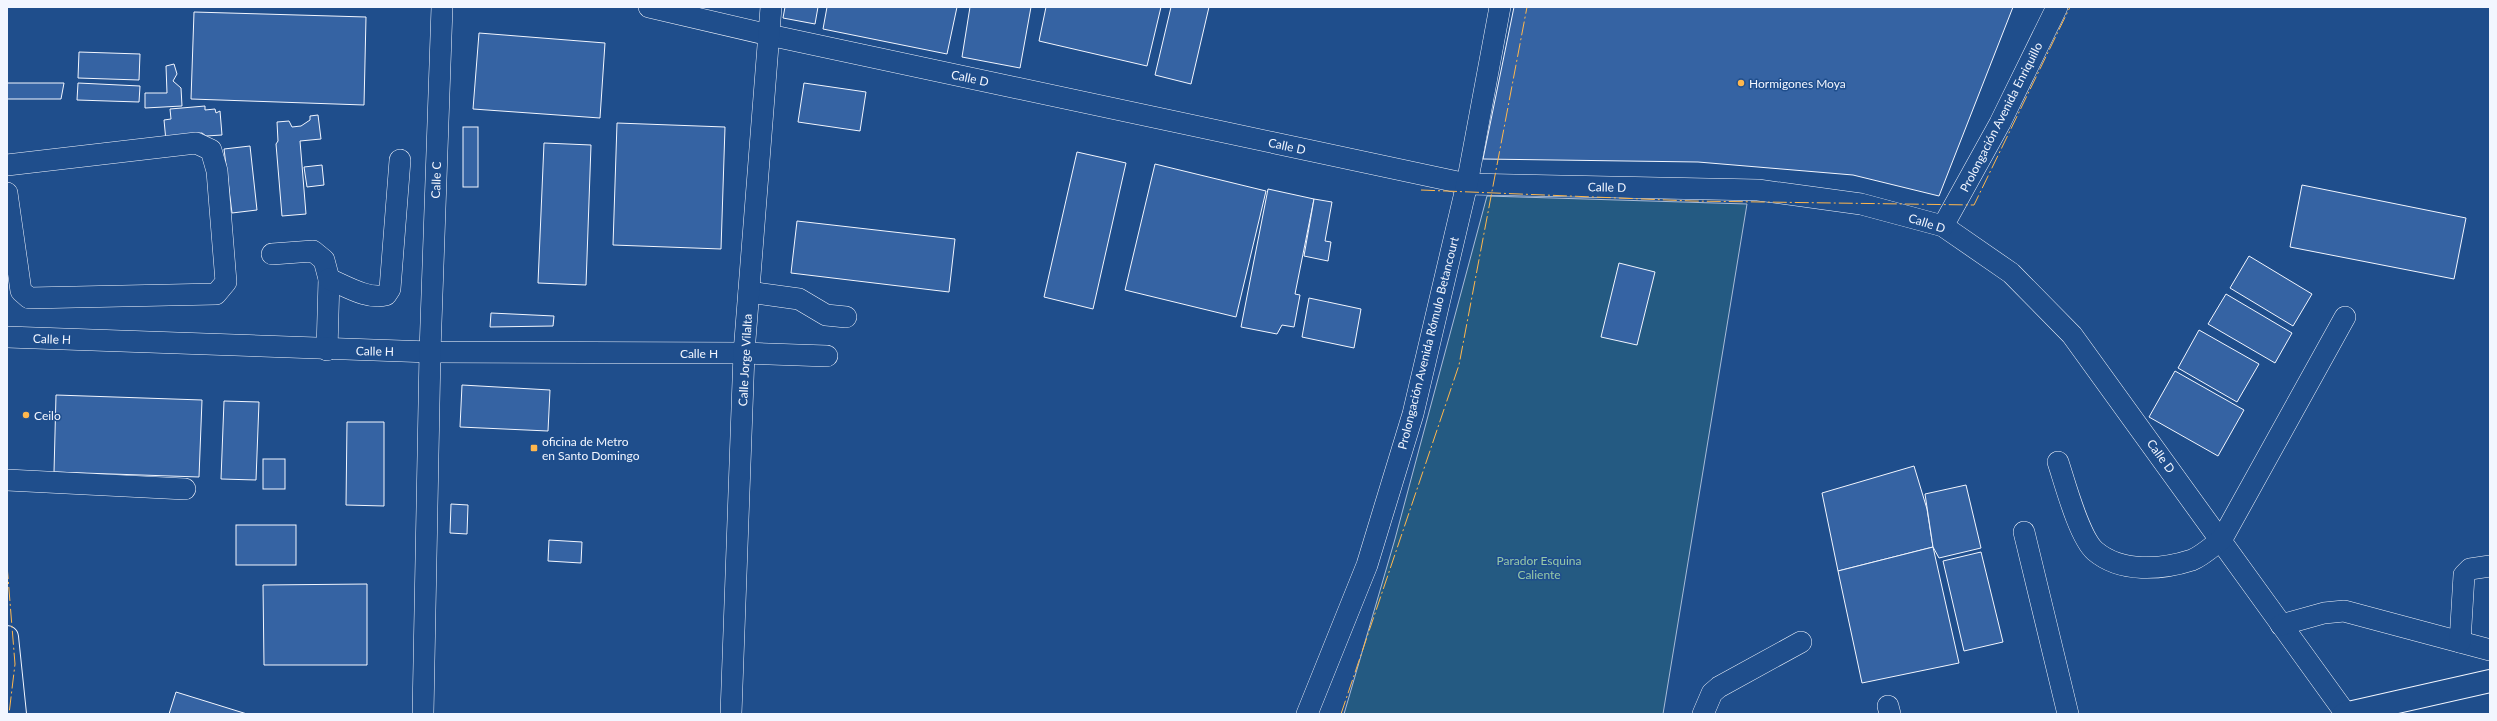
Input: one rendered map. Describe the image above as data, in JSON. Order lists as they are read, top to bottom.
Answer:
{
  "streets": {
    "street": [
      "Calle D",
      "Prolongación Avenida Enriquillo",
      "Calle C",
      "Calle H",
      "Prolongación Avenida Rómulo Betancourt",
      "Calle Jorge Vilalta"
    ]
  },
  "crossings": [
    ["Calle D", "Prolongación Avenida Enriquillo"],
    ["Calle D", "Prolongación Avenida Rómulo Betancourt"],
    ["Calle D", "Calle Jorge Vilalta"],
    ["Calle C", "Calle H"],
    ["Calle H", "Calle Jorge Vilalta"]
  ],
  "parks": ["Parador Esquina Caliente"],
  "places": {
    "other": ["Hormigones Moya", "Ceilo"],
    "transit": ["oficina de Metro en Santo Domingo"]
  }
}
